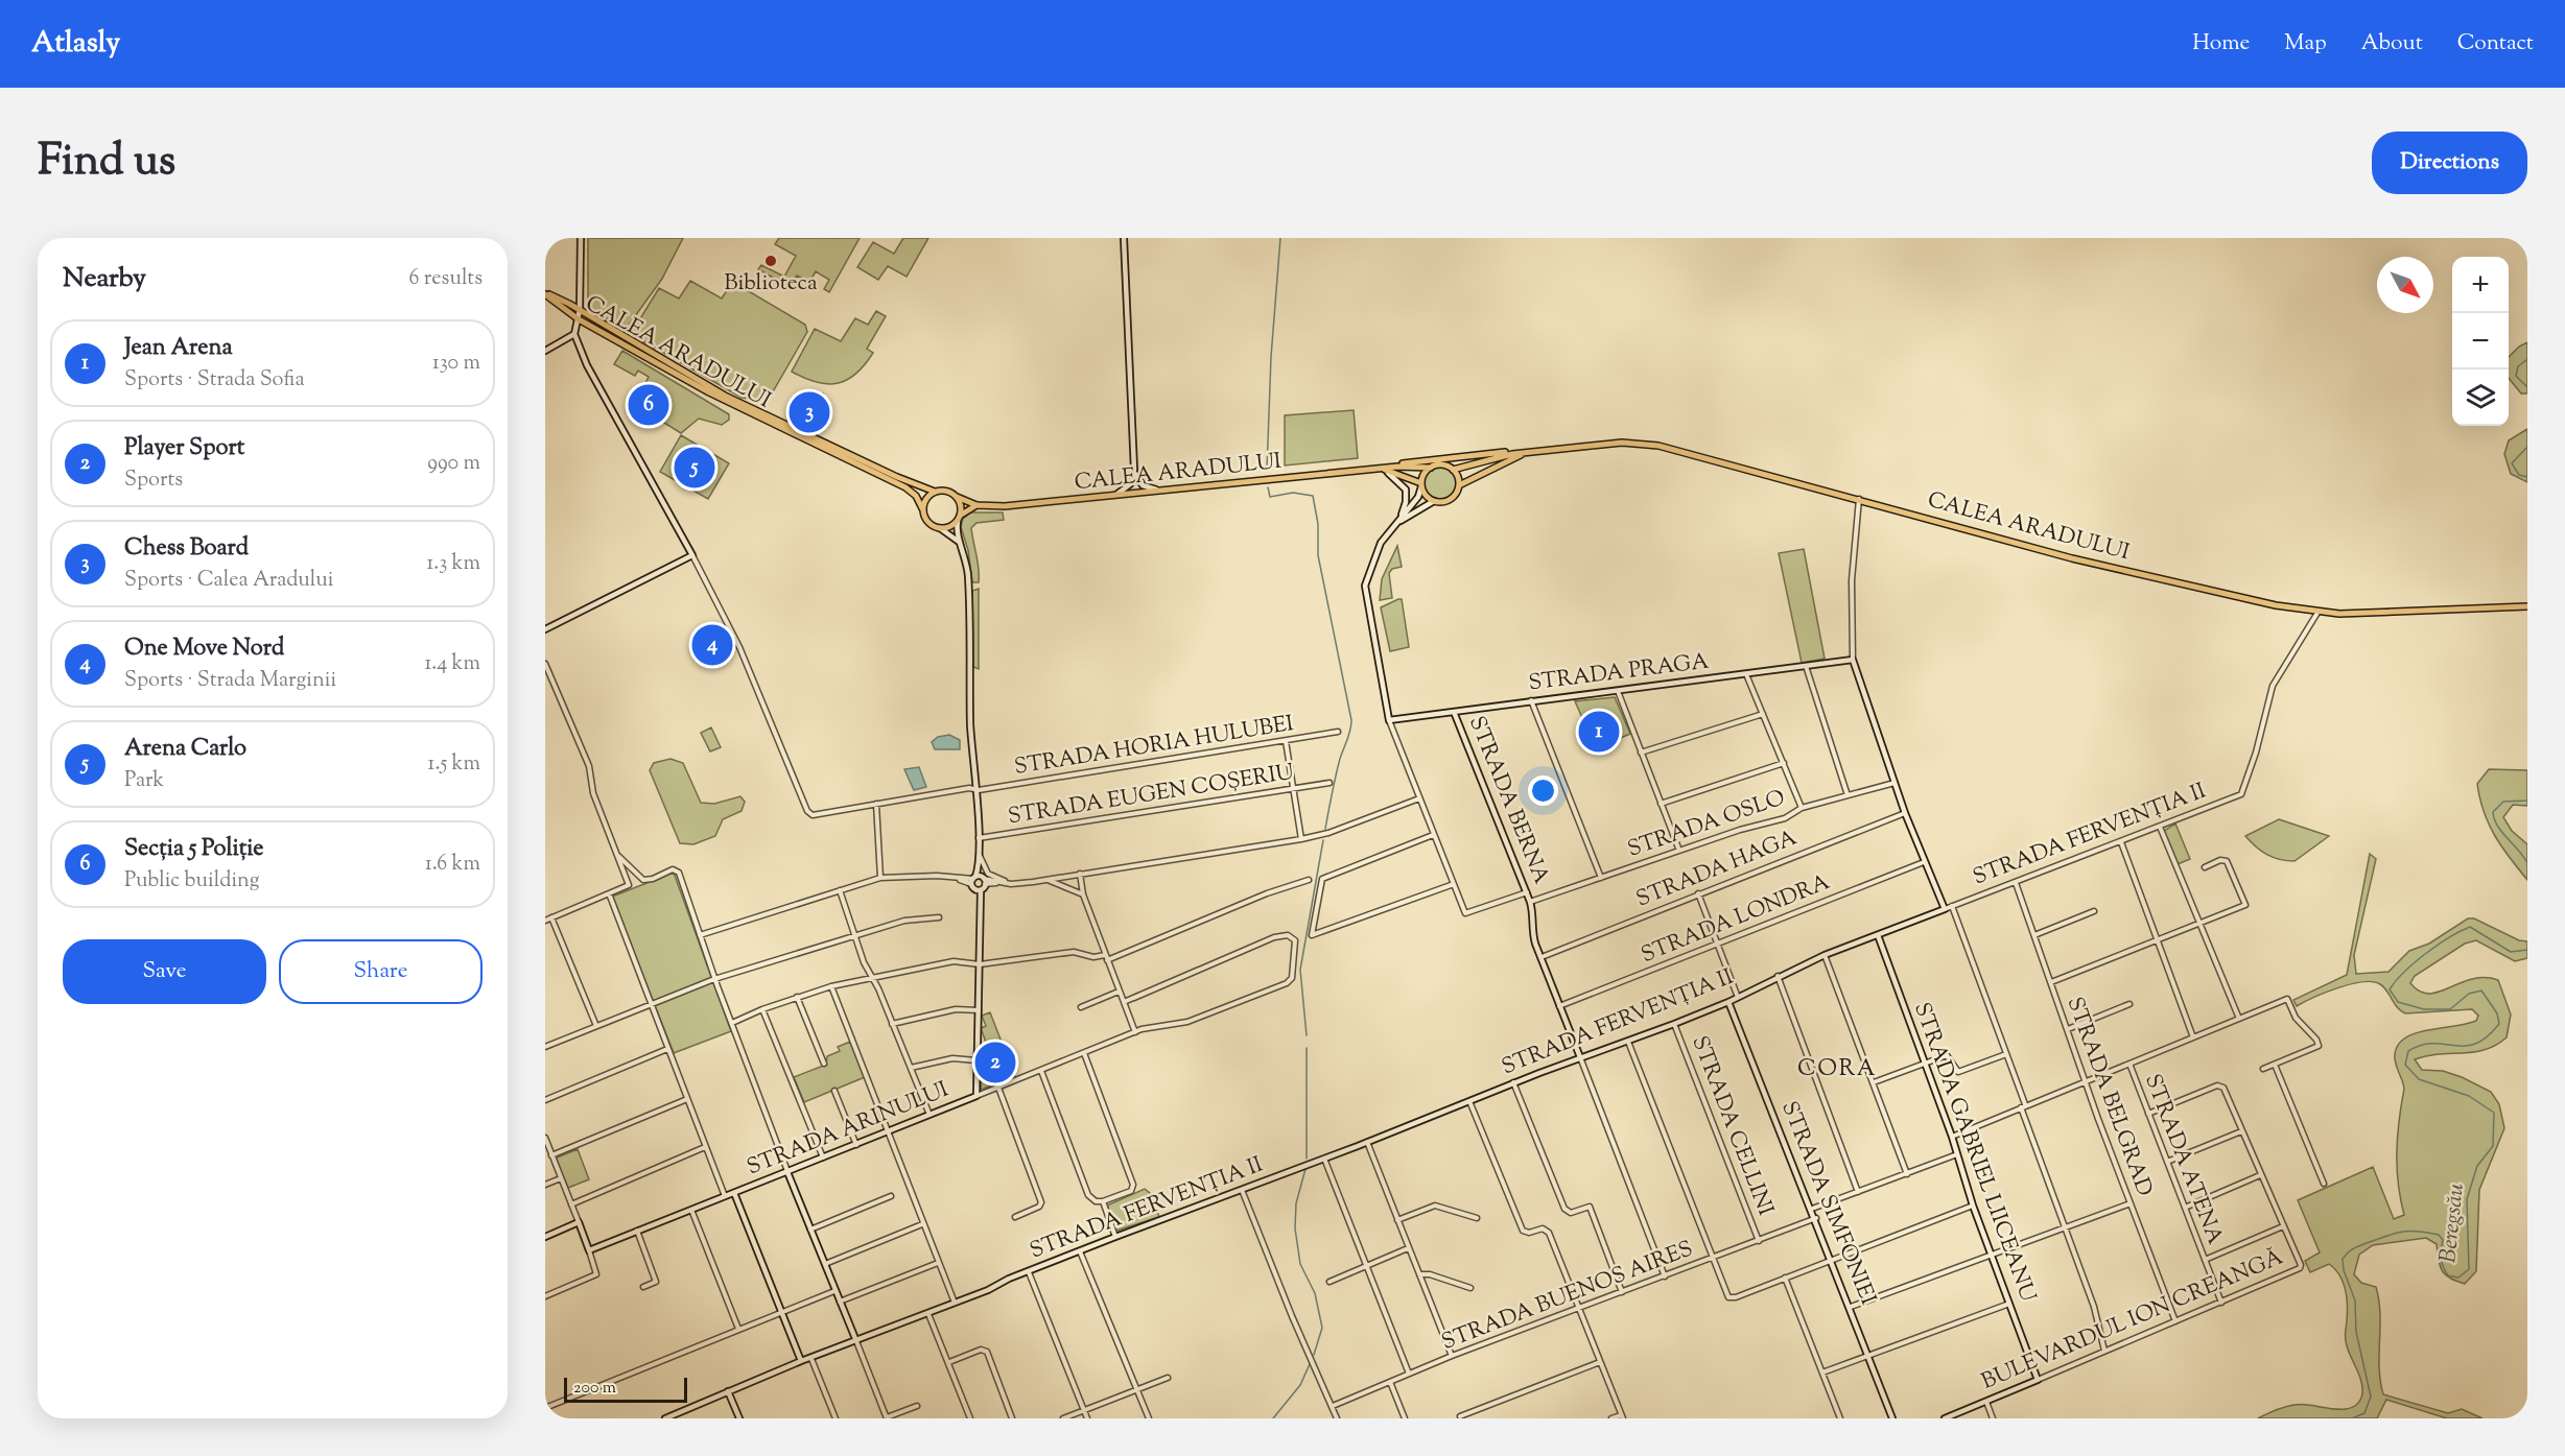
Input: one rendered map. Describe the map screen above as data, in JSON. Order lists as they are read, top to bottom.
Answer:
{
  "streets": {
    "main road": ["CALEA ARADULUI"],
    "street": [
      "STRADA PRAGA",
      "STRADA HORIA HULUBEI",
      "STRADA EUGEN COȘERIU",
      "STRADA BERNA",
      "STRADA OSLO",
      "STRADA FERVENȚIA II",
      "STRADA HAGA",
      "STRADA LONDRA",
      "STRADA BELGRAD",
      "STRADA CELLINI",
      "STRADA ARINULUI",
      "STRADA GABRIEL LIICEANU",
      "STRADA ATENA",
      "STRADA SIMFONIEI",
      "STRADA BUENOS AIRES",
      "BULEVARDUL ION CREANGĂ"
    ]
  },
  "crossings": [
    ["CALEA ARADULUI", "STRADA FERVENȚIA II"],
    ["STRADA PRAGA", "STRADA BERNA"],
    ["STRADA BERNA", "STRADA OSLO"],
    ["STRADA BERNA", "STRADA FERVENȚIA II"],
    ["STRADA BERNA", "STRADA HAGA"],
    ["STRADA BERNA", "STRADA LONDRA"],
    ["STRADA FERVENȚIA II", "STRADA BELGRAD"],
    ["STRADA FERVENȚIA II", "STRADA CELLINI"],
    ["STRADA FERVENȚIA II", "STRADA GABRIEL LIICEANU"],
    ["STRADA FERVENȚIA II", "STRADA SIMFONIEI"],
    ["STRADA BELGRAD", "BULEVARDUL ION CREANGĂ"],
    ["STRADA CELLINI", "STRADA BUENOS AIRES"],
    ["STRADA GABRIEL LIICEANU", "BULEVARDUL ION CREANGĂ"],
    ["STRADA ATENA", "BULEVARDUL ION CREANGĂ"],
    ["STRADA SIMFONIEI", "STRADA BUENOS AIRES"]
  ],
  "districts": ["CORA"],
  "water": ["Beregsău"],
  "places": ["Biblioteca"],
  "scale_bar": "200 m",
  "north": "bottom right",
  "page": {
    "header": "Atlasly",
    "nav": [
      "Home",
      "Map",
      "About",
      "Contact"
    ],
    "title": "Find us",
    "buttons": [
      "Directions",
      ["Save", "Share"]
    ],
    "heading": ["Nearby", "6 results"],
    "map_buttons": ["+", "−"],
    "list": [
      {
        "mark": "1",
        "name": "Jean Arena",
        "note": "Sports · Strada Sofia",
        "value": "130 m"
      },
      {
        "mark": "2",
        "name": "Player Sport",
        "note": "Sports",
        "value": "990 m"
      },
      {
        "mark": "3",
        "name": "Chess Board",
        "note": "Sports · Calea Aradului",
        "value": "1.3 km"
      },
      {
        "mark": "4",
        "name": "One Move Nord",
        "note": "Sports · Strada Marginii",
        "value": "1.4 km"
      },
      {
        "mark": "5",
        "name": "Arena Carlo",
        "note": "Park",
        "value": "1.5 km"
      },
      {
        "mark": "6",
        "name": "Secția 5 Poliție",
        "note": "Public building",
        "value": "1.6 km"
      }
    ],
    "pins": [
      "6",
      "3",
      "5",
      "4",
      "1",
      "2"
    ],
    "scale": "200 m"
  }
}
